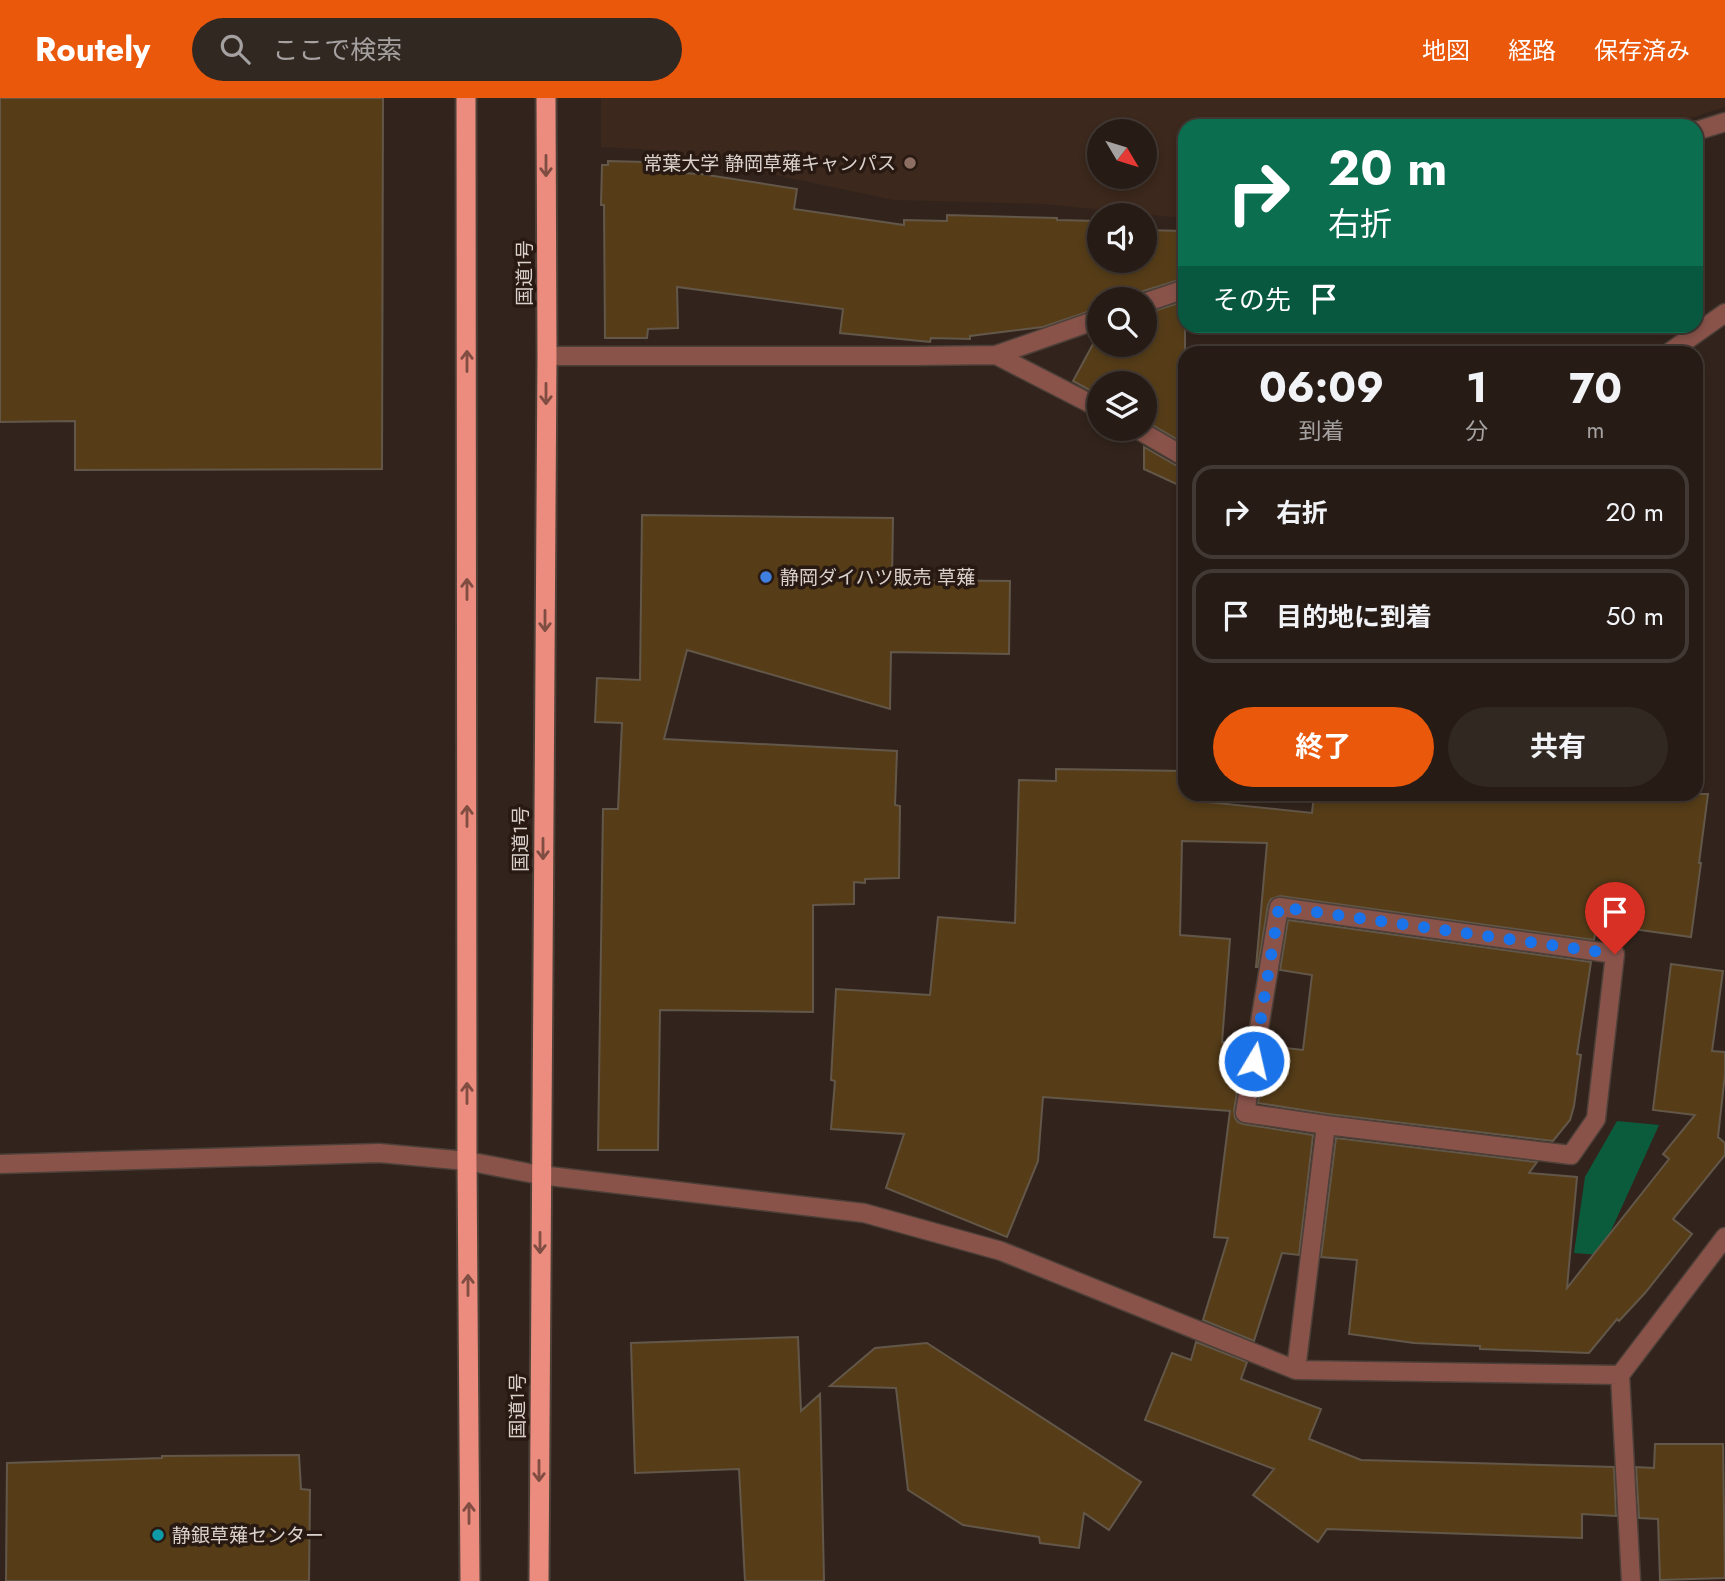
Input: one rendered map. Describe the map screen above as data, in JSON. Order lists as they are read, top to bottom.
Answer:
{
  "streets": {
    "highway": ["国道1号"]
  },
  "places": ["常葉大学 静岡草薙キャンパス", "静岡ダイハツ販売 草薙", "静銀草薙センター"],
  "north": "bottom right",
  "page": {
    "header": "Routely",
    "search": "ここで検索",
    "nav": ["地図", "経路", "保存済み"],
    "turn": ["20 m", "右折"],
    "then": "その先",
    "eta": [
      "06:09",
      "到着",
      "1",
      "分",
      "70",
      "m"
    ],
    "list": [
      {
        "name": "右折",
        "value": "20 m"
      },
      {
        "name": "目的地に到着",
        "value": "50 m"
      }
    ],
    "buttons": ["終了", "共有"]
  }
}
